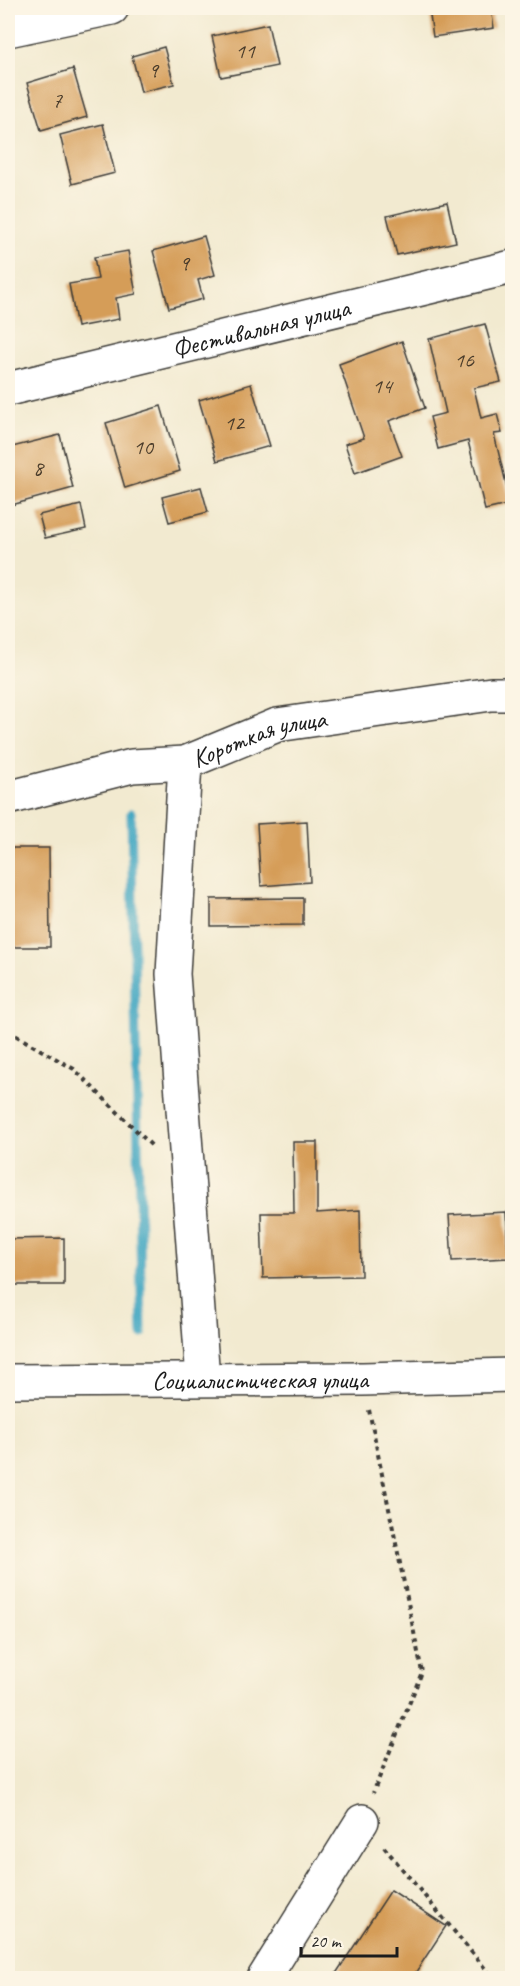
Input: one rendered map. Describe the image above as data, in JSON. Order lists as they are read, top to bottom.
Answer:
{
  "streets": {
    "street": ["Фестивальная улица", "Короткая улица", "Социалистическая улица"]
  },
  "house_numbers": [
    "11",
    "9",
    "7",
    "9",
    "16",
    "14",
    "12",
    "10",
    "8"
  ],
  "scale_bar": "20 m"
}
